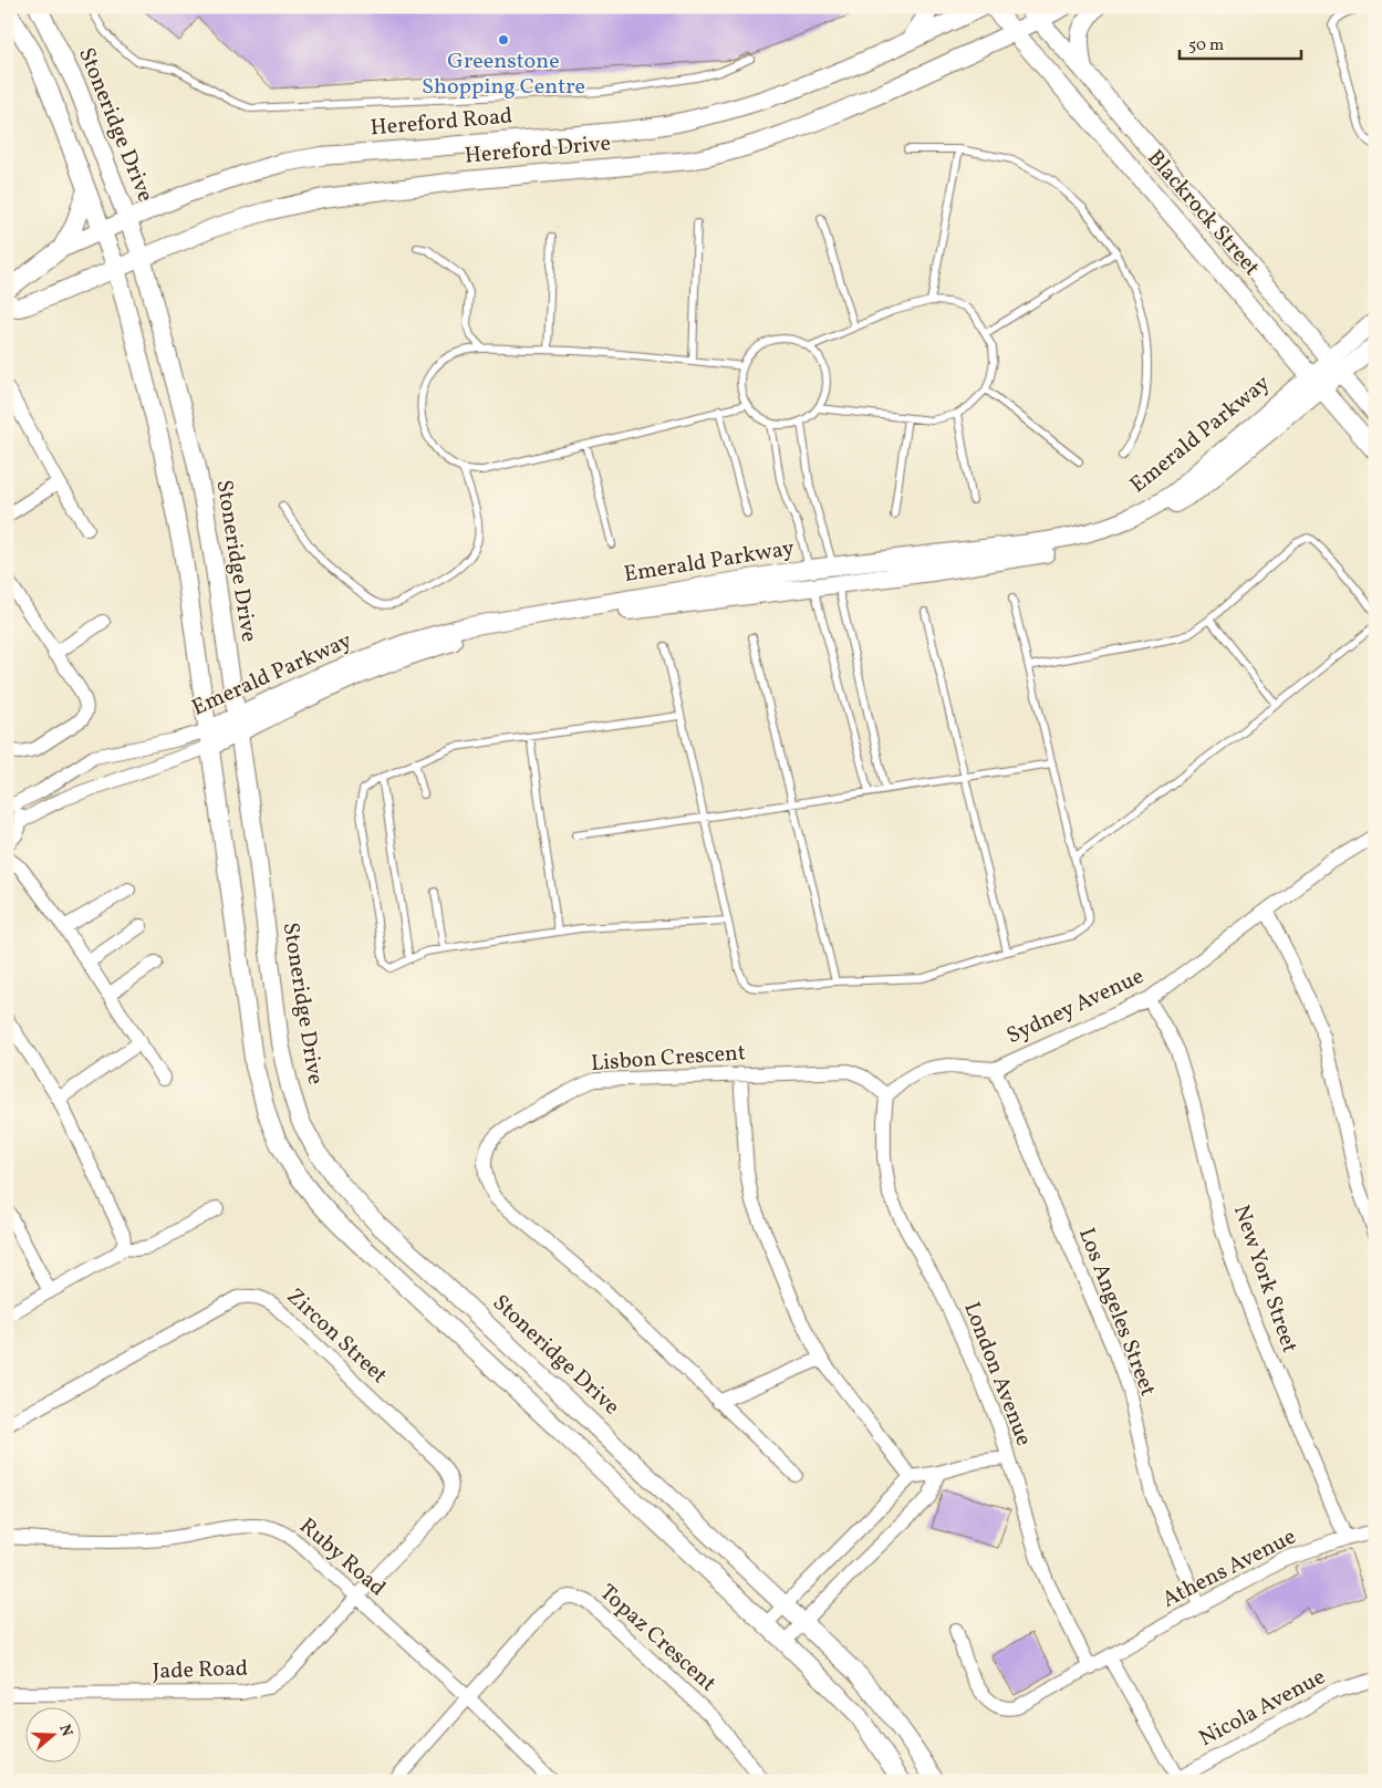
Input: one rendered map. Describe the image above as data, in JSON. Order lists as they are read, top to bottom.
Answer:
{
  "streets": {
    "street": [
      "Hereford Road",
      "Stoneridge Drive",
      "Hereford Drive",
      "Blackrock Street",
      "Emerald Parkway",
      "Sydney Avenue",
      "Lisbon Crescent",
      "New York Street",
      "Los Angeles Street",
      "Zircon Street",
      "London Avenue",
      "Ruby Road",
      "Athens Avenue",
      "Topaz Crescent",
      "Jade Road",
      "Nicola Avenue"
    ]
  },
  "crossings": [
    ["Hereford Road", "Stoneridge Drive"],
    ["Hereford Road", "Hereford Drive"],
    ["Stoneridge Drive", "Hereford Drive"],
    ["Stoneridge Drive", "Emerald Parkway"],
    ["Hereford Drive", "Blackrock Street"],
    ["Blackrock Street", "Emerald Parkway"],
    ["Sydney Avenue", "Lisbon Crescent"],
    ["Sydney Avenue", "New York Street"],
    ["Sydney Avenue", "Los Angeles Street"],
    ["Sydney Avenue", "London Avenue"],
    ["Lisbon Crescent", "London Avenue"],
    ["New York Street", "Athens Avenue"],
    ["Los Angeles Street", "Athens Avenue"],
    ["Zircon Street", "Ruby Road"],
    ["Zircon Street", "Jade Road"],
    ["London Avenue", "Athens Avenue"],
    ["Ruby Road", "Topaz Crescent"],
    ["Ruby Road", "Jade Road"]
  ],
  "places": ["Greenstone Shopping Centre"],
  "scale_bar": "50 m",
  "north": "right"
}
